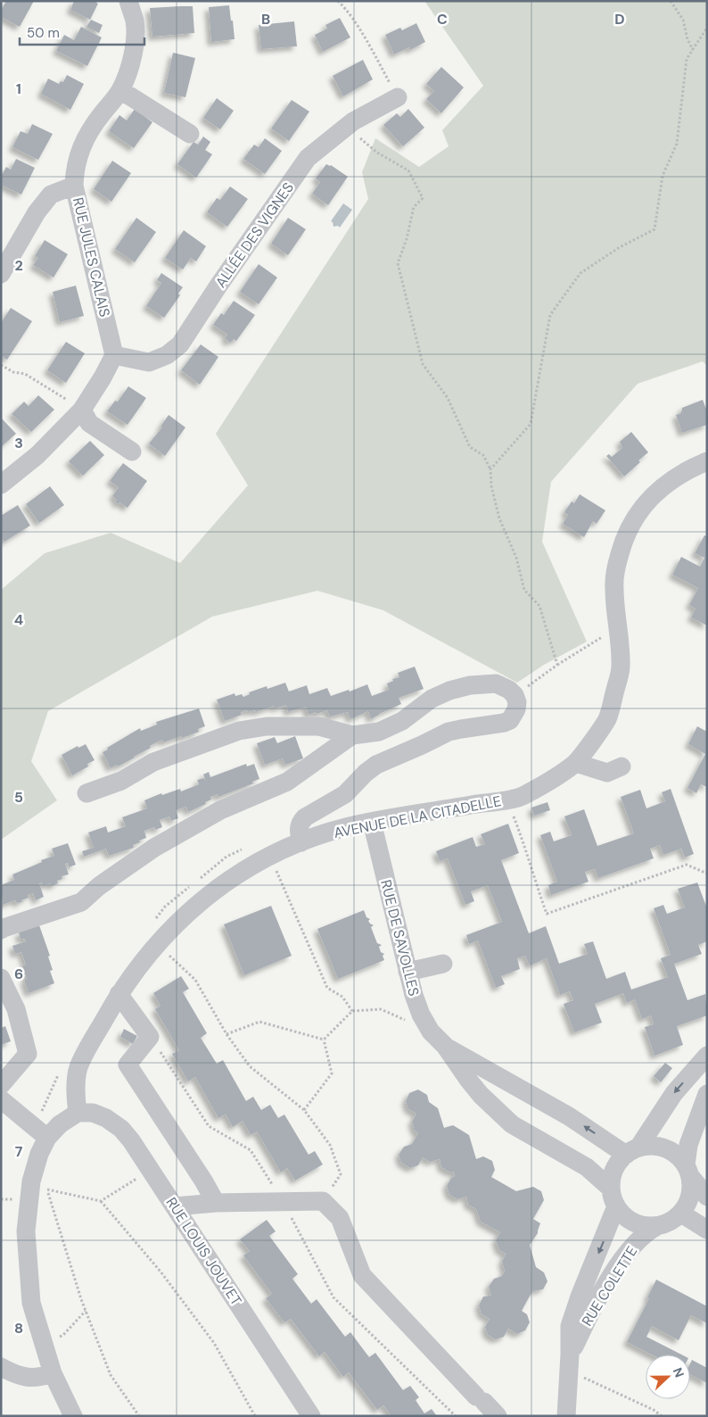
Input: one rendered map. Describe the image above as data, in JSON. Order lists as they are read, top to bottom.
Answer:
{
  "streets": {
    "street": [
      "ALLÉE DES VIGNES",
      "RUE JULES CALAIS",
      "AVENUE DE LA CITADELLE",
      "RUE DE SAVOLLES",
      "RUE LOUIS JOUVET",
      "RUE COLETTE"
    ]
  },
  "crossings": [
    ["ALLÉE DES VIGNES", "RUE JULES CALAIS"],
    ["AVENUE DE LA CITADELLE", "RUE DE SAVOLLES"],
    ["AVENUE DE LA CITADELLE", "RUE LOUIS JOUVET"],
    ["RUE DE SAVOLLES", "RUE COLETTE"]
  ],
  "scale_bar": "50 m",
  "north": "right",
  "grid": {
    "columns": ["B", "C", "D"],
    "rows": [
      "1",
      "2",
      "3",
      "4",
      "5",
      "6",
      "7",
      "8"
    ]
  }
}
